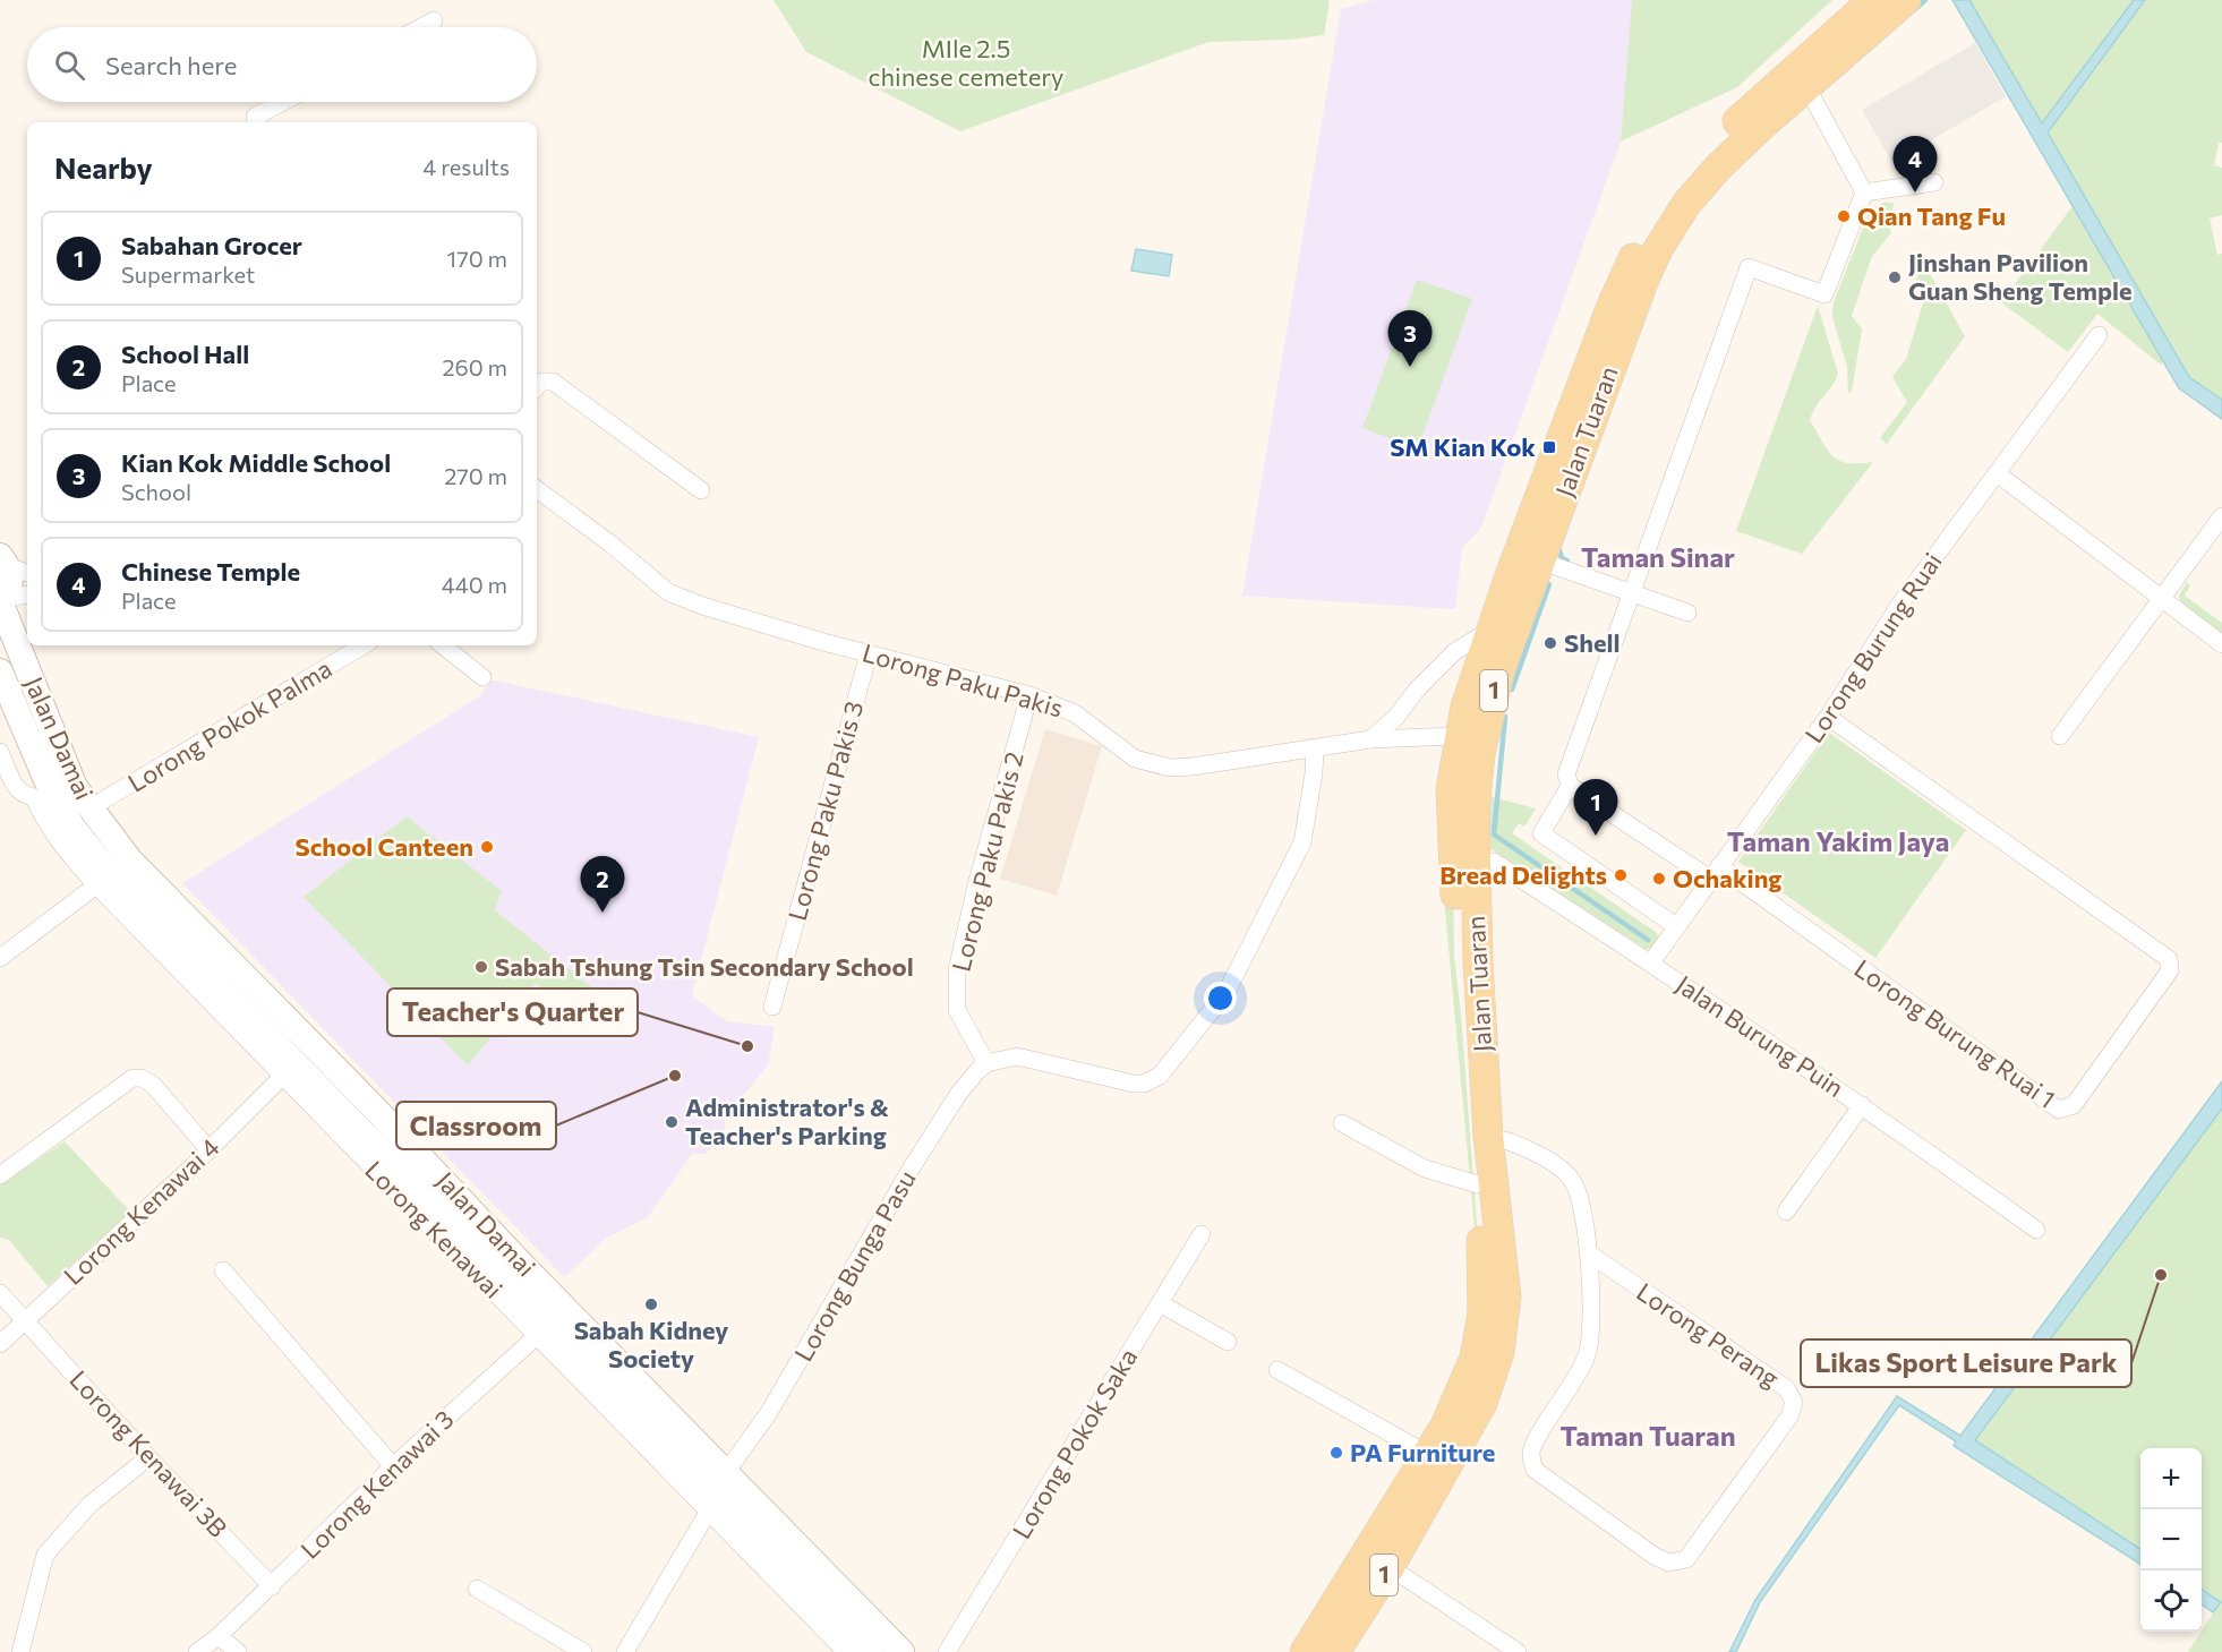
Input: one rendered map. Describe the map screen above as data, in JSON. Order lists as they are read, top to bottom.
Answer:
{
  "streets": {
    "main road": ["Jalan Tuaran", "1", "Jalan Damai"],
    "street": [
      "Lorong Burung Ruai",
      "Lorong Paku Pakis",
      "Lorong Pokok Palma",
      "Lorong Paku Pakis 3",
      "Lorong Paku Pakis 2",
      "Lorong Burung Ruai 1",
      "Jalan Burung Puin",
      "Lorong Kenawai 4",
      "Lorong Kenawai",
      "Lorong Bunga Pasu",
      "Lorong Perang",
      "Lorong Pokok Saka",
      "Lorong Kenawai 3B",
      "Lorong Kenawai 3"
    ]
  },
  "crossings": [
    ["Jalan Tuaran", "Lorong Paku Pakis"],
    ["Jalan Tuaran", "Jalan Burung Puin"],
    ["Jalan Tuaran", "Lorong Perang"],
    ["Lorong Burung Ruai", "Lorong Burung Ruai 1"],
    ["Lorong Burung Ruai", "Jalan Burung Puin"],
    ["Lorong Paku Pakis", "Lorong Paku Pakis 3"],
    ["Lorong Paku Pakis", "Lorong Paku Pakis 2"],
    ["Lorong Pokok Palma", "Jalan Damai"],
    ["Jalan Damai", "Lorong Kenawai"],
    ["Jalan Damai", "Lorong Bunga Pasu"],
    ["Lorong Paku Pakis 2", "Lorong Bunga Pasu"],
    ["Lorong Kenawai 4", "Lorong Kenawai"],
    ["Lorong Kenawai 4", "Lorong Kenawai 3B"],
    ["Lorong Kenawai", "Lorong Kenawai 3"],
    ["Lorong Kenawai 3B", "Lorong Kenawai 3"]
  ],
  "districts": ["Taman Sinar", "Taman Yakim Jaya", "Taman Tuaran"],
  "parks": ["MIle 2.5 chinese cemetery"],
  "places": {
    "other": [
      "Qian Tang Fu",
      "Jinshan Pavilion Guan Sheng Temple",
      "Shell",
      "School Canteen",
      "Bread Delights",
      "Ochaking",
      "Sabah Tshung Tsin Secondary School",
      "Teacher's Quarter",
      "Classroom",
      "Administrator's & Teacher's Parking",
      "Likas Sport Leisure Park",
      "Sabah Kidney Society",
      "PA Furniture"
    ],
    "transit": ["SM Kian Kok"]
  },
  "page": {
    "search": "Search here",
    "heading": ["Nearby", "4 results"],
    "pins": [
      "4",
      "3",
      "1",
      "2"
    ],
    "list": [
      {
        "mark": "1",
        "name": "Sabahan Grocer",
        "note": "Supermarket",
        "value": "170 m"
      },
      {
        "mark": "2",
        "name": "School Hall",
        "note": "Place",
        "value": "260 m"
      },
      {
        "mark": "3",
        "name": "Kian Kok Middle School",
        "note": "School",
        "value": "270 m"
      },
      {
        "mark": "4",
        "name": "Chinese Temple",
        "note": "Place",
        "value": "440 m"
      }
    ],
    "map_buttons": ["+", "−"]
  }
}
